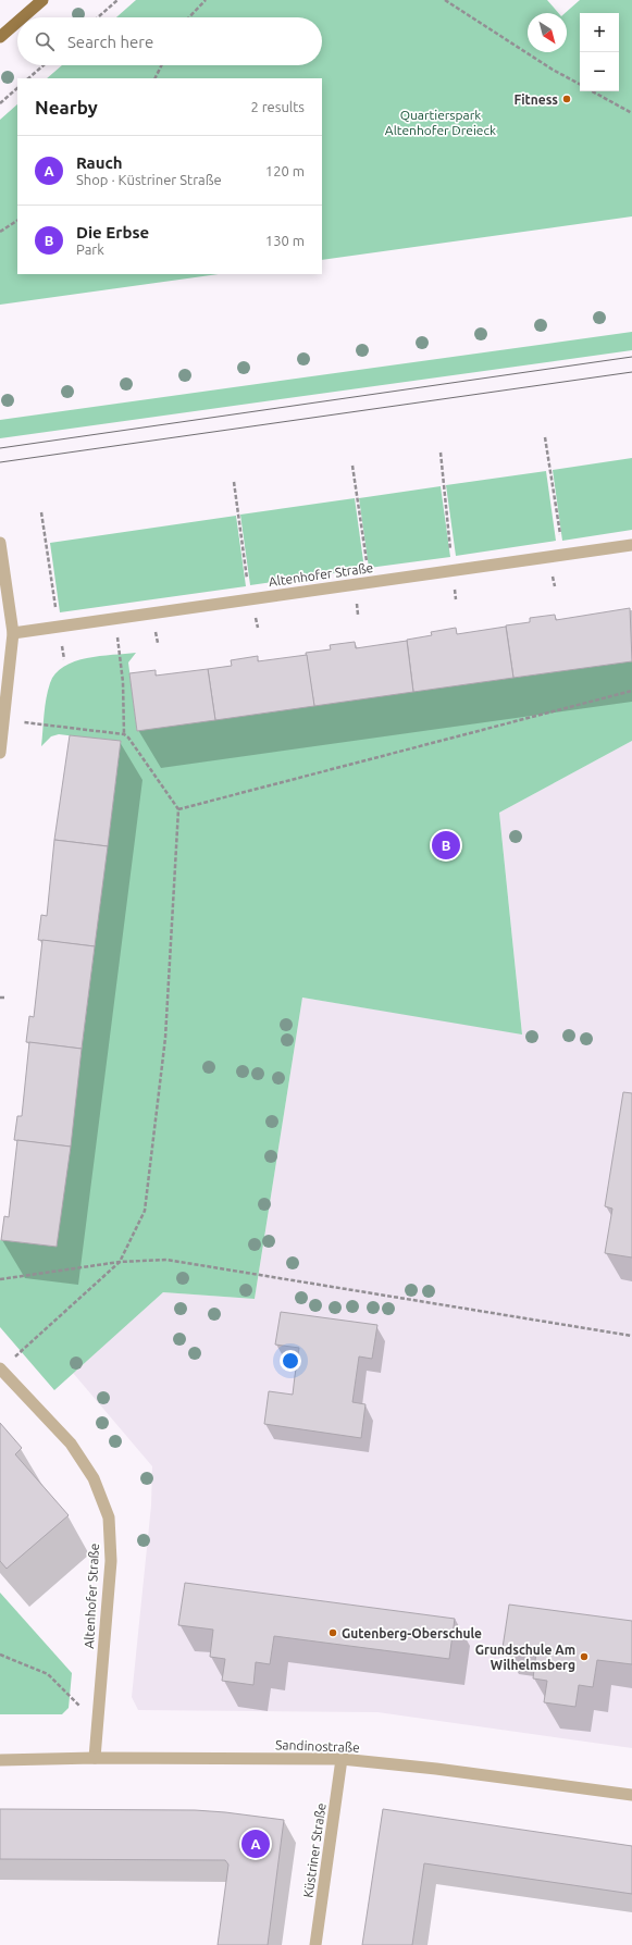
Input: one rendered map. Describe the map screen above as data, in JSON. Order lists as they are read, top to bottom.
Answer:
{
  "streets": {
    "street": ["Altenhofer Straße", "Sandinostraße", "Küstriner Straße"]
  },
  "crossings": [
    ["Altenhofer Straße", "Sandinostraße"],
    ["Sandinostraße", "Küstriner Straße"]
  ],
  "parks": ["Quartierspark Altenhofer Dreieck"],
  "places": ["Fitness", "Gutenberg-Oberschule", "Grundschule Am Wilhelmsberg"],
  "north": "bottom right",
  "page": {
    "map_buttons": ["+", "−"],
    "search": "Search here",
    "heading": ["Nearby", "2 results"],
    "list": [
      {
        "mark": "A",
        "name": "Rauch",
        "note": "Shop · Küstriner Straße",
        "value": "120 m"
      },
      {
        "mark": "B",
        "name": "Die Erbse",
        "note": "Park",
        "value": "130 m"
      }
    ],
    "pins": ["B", "A"]
  }
}
